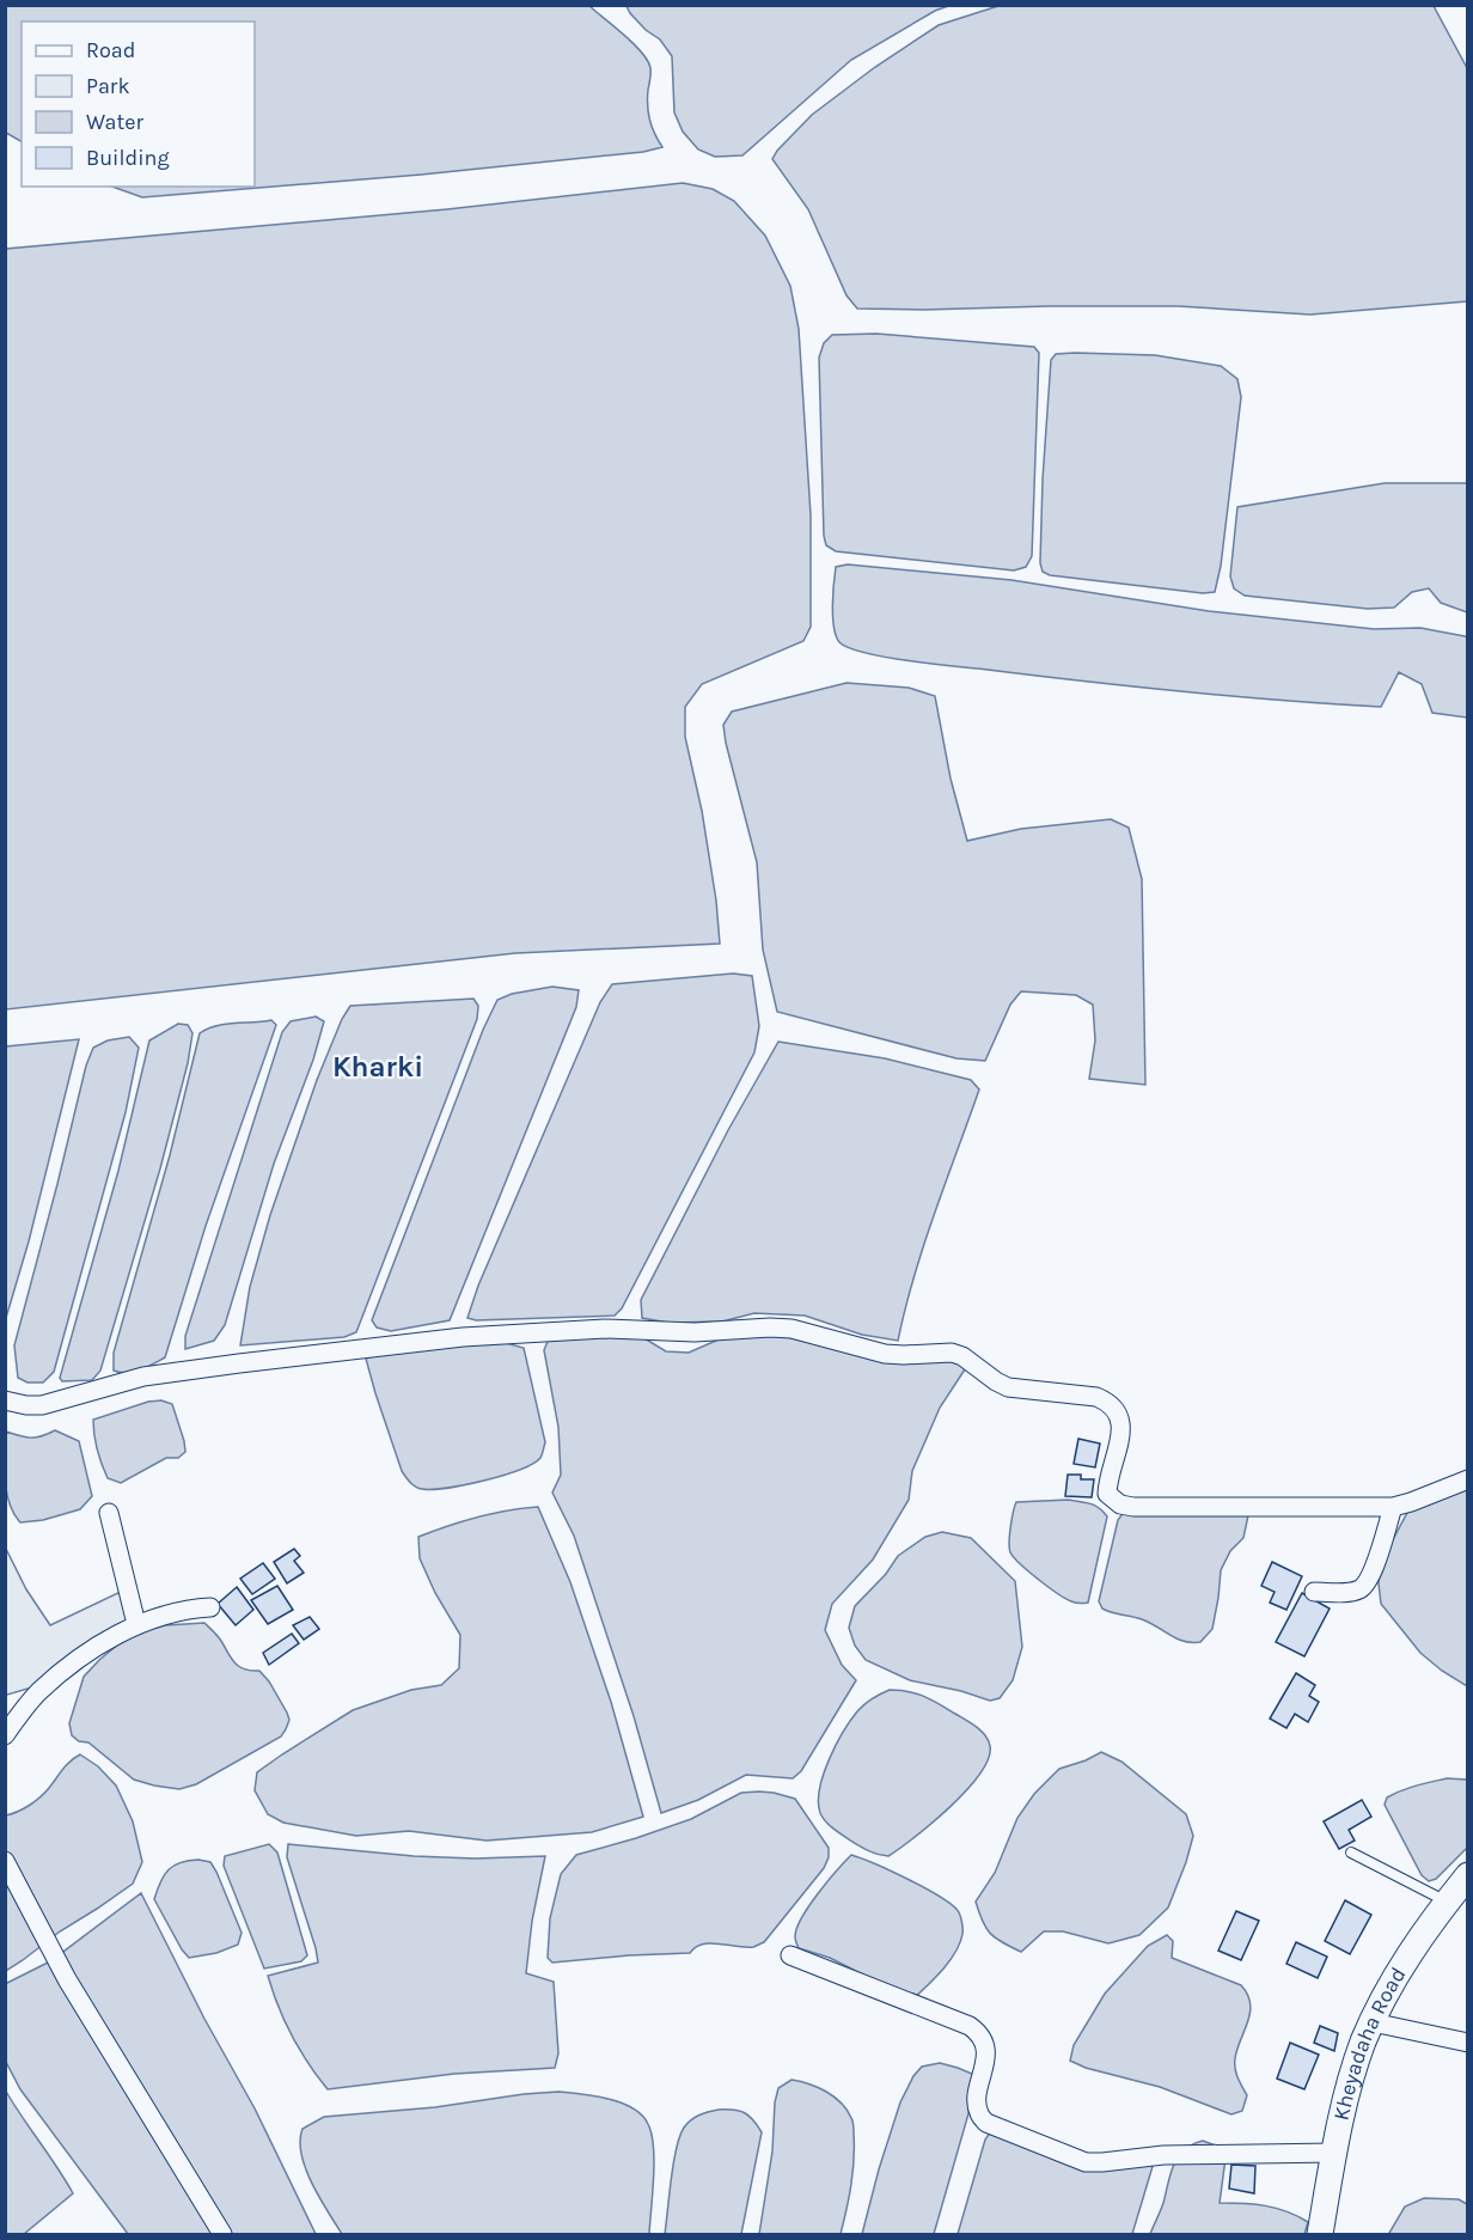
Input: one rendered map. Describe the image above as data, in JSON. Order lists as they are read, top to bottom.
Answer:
{
  "streets": {
    "main road": ["Kheyadaha Road"]
  },
  "districts": ["Kharki"],
  "legend": [
    "Road",
    "Park",
    "Water",
    "Building"
  ]
}
